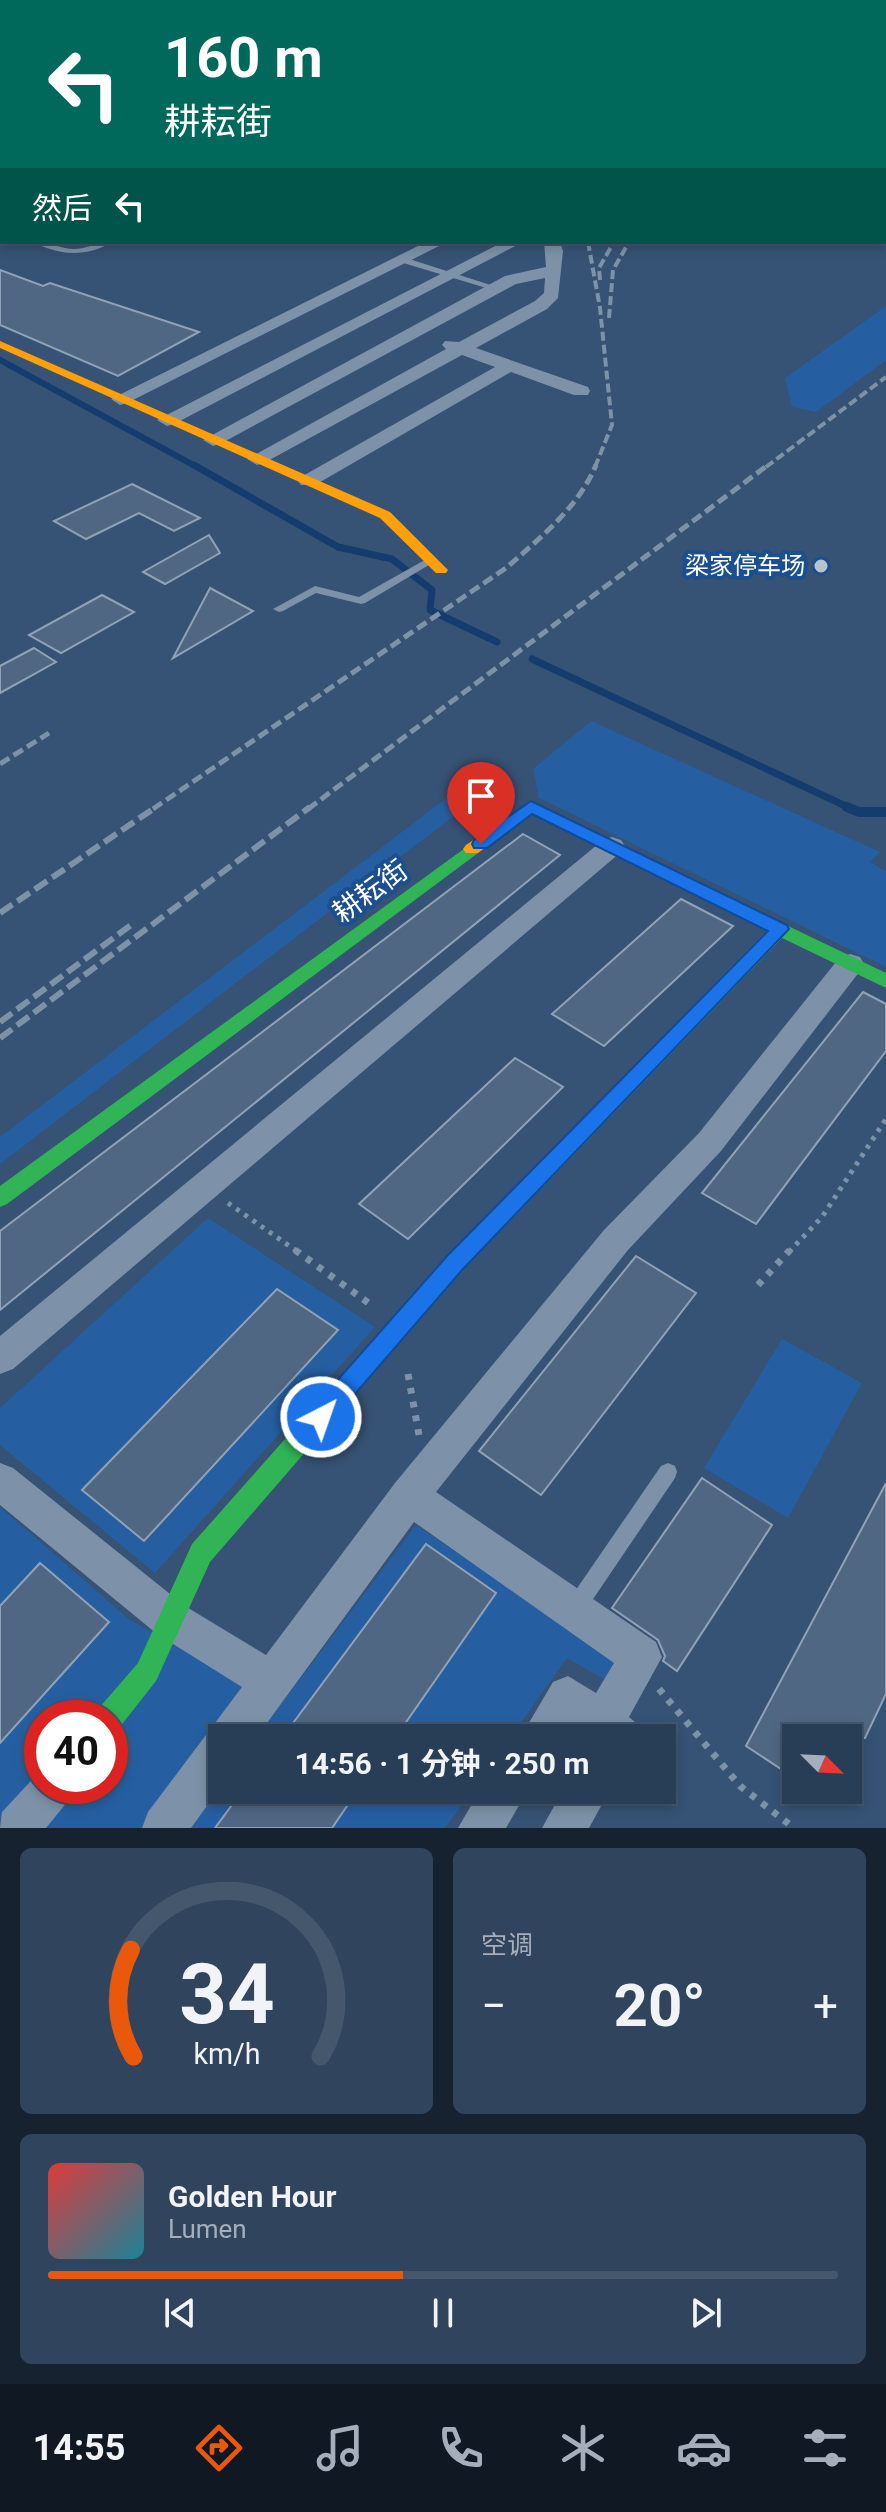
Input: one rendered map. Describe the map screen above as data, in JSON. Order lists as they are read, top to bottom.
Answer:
{
  "streets": {
    "street": ["耕耘街"]
  },
  "places": ["梁家停车场"],
  "north": "bottom right",
  "page": {
    "turn": ["160 m", "耕耘街"],
    "then": "然后",
    "limit": "40",
    "trip": "14:56 · 1 分钟 · 250 m",
    "tile": "空调",
    "heat": ["−", "20°", "+"],
    "song": ["Golden Hour", "Lumen"],
    "tabs": "14:55",
    "gauge": ["34", "km/h"]
  }
}
